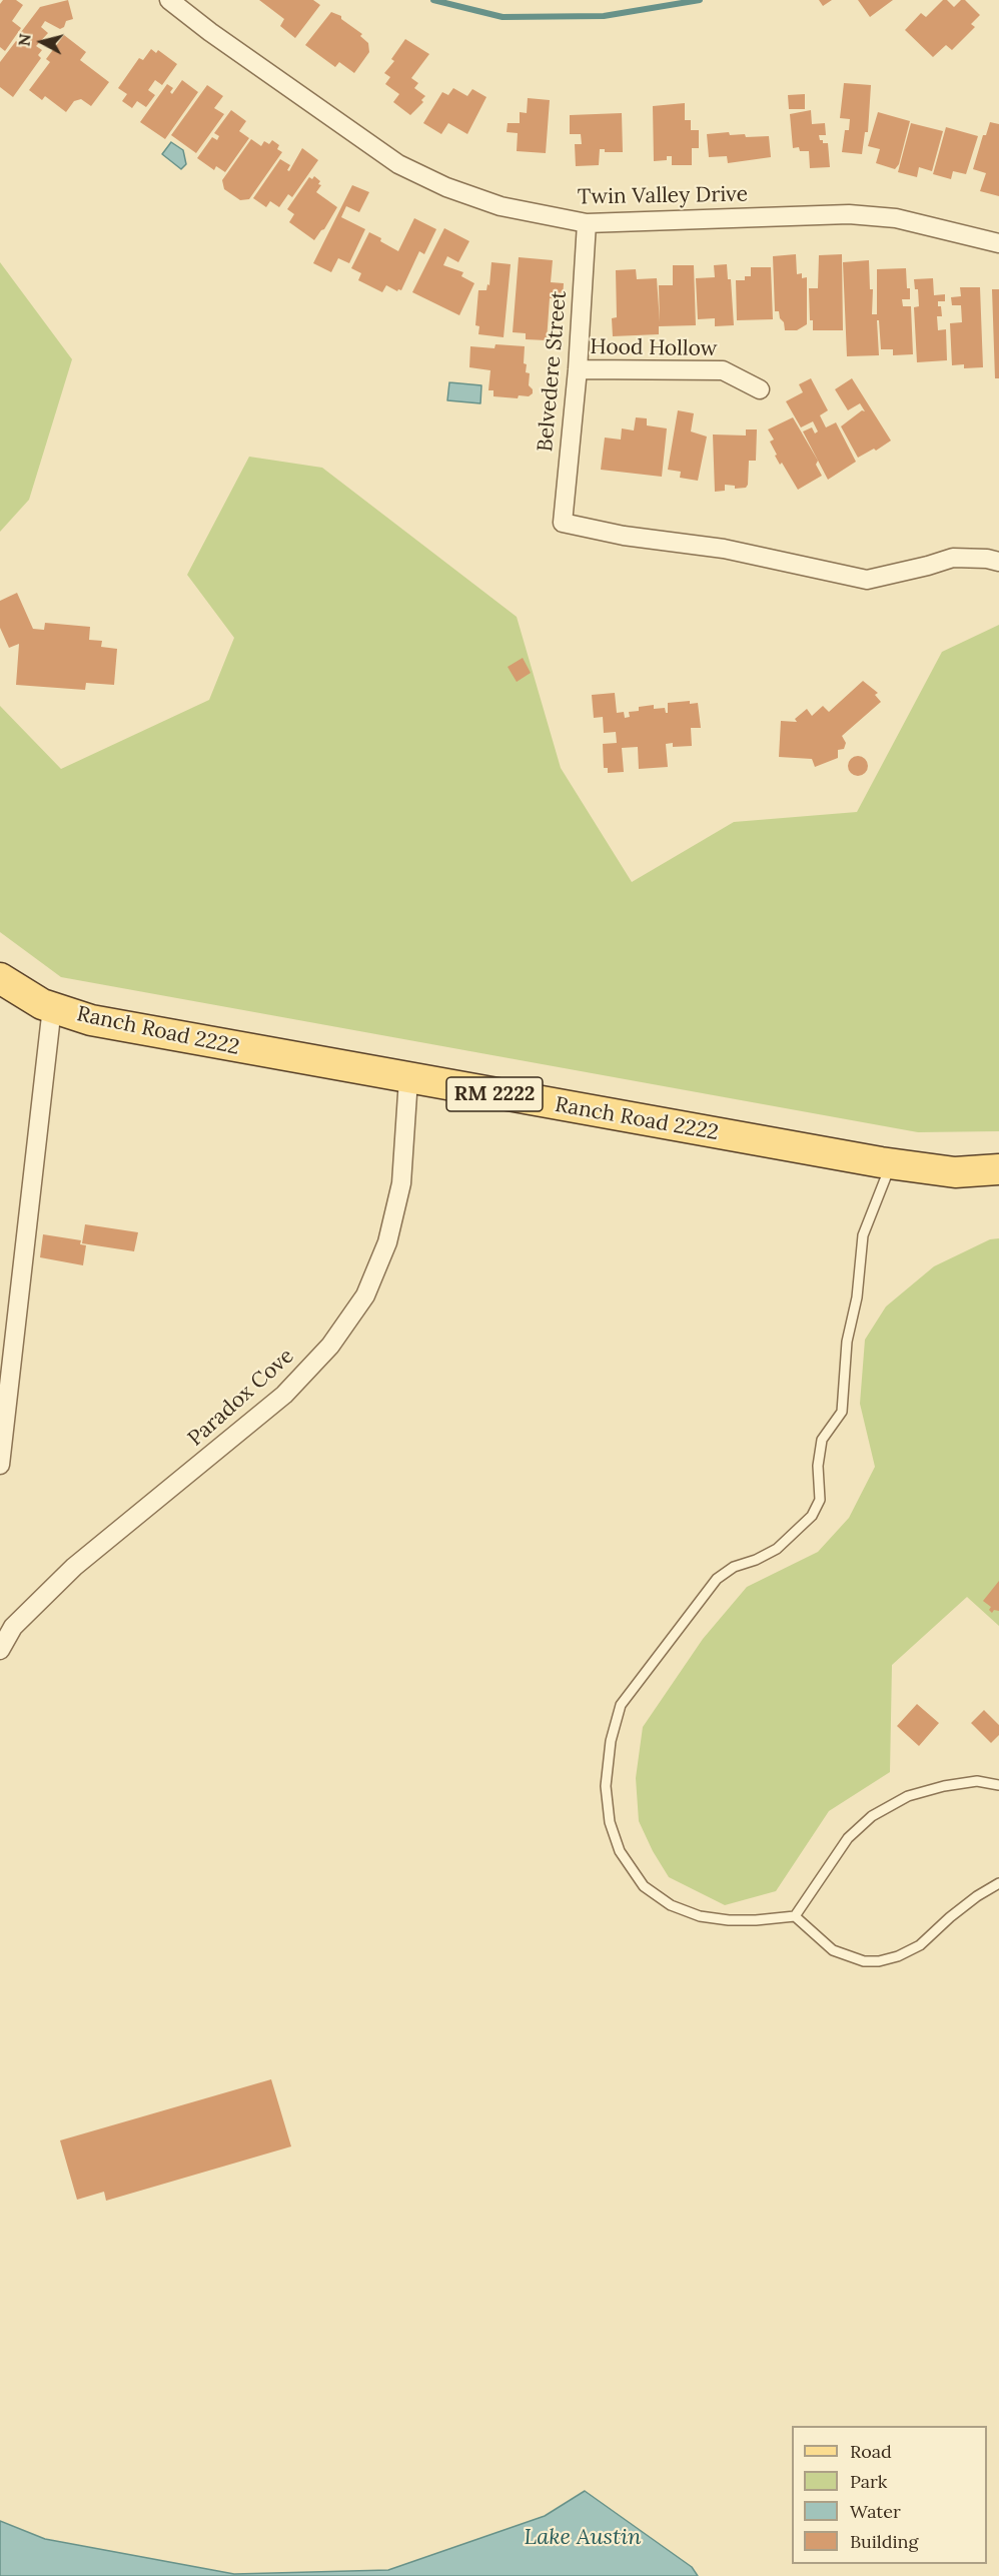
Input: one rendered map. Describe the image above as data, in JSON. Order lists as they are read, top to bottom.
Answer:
{
  "streets": {
    "main road": ["Ranch Road 2222", "RM 2222"],
    "street": [
      "Twin Valley Drive",
      "Hood Hollow",
      "Belvedere Street",
      "Paradox Cove"
    ]
  },
  "crossings": [
    ["Twin Valley Drive", "Belvedere Street"],
    ["Hood Hollow", "Belvedere Street"],
    ["Ranch Road 2222", "Paradox Cove"]
  ],
  "water": ["Lake Austin"],
  "legend": [
    "Road",
    "Park",
    "Water",
    "Building"
  ],
  "north": "left"
}
